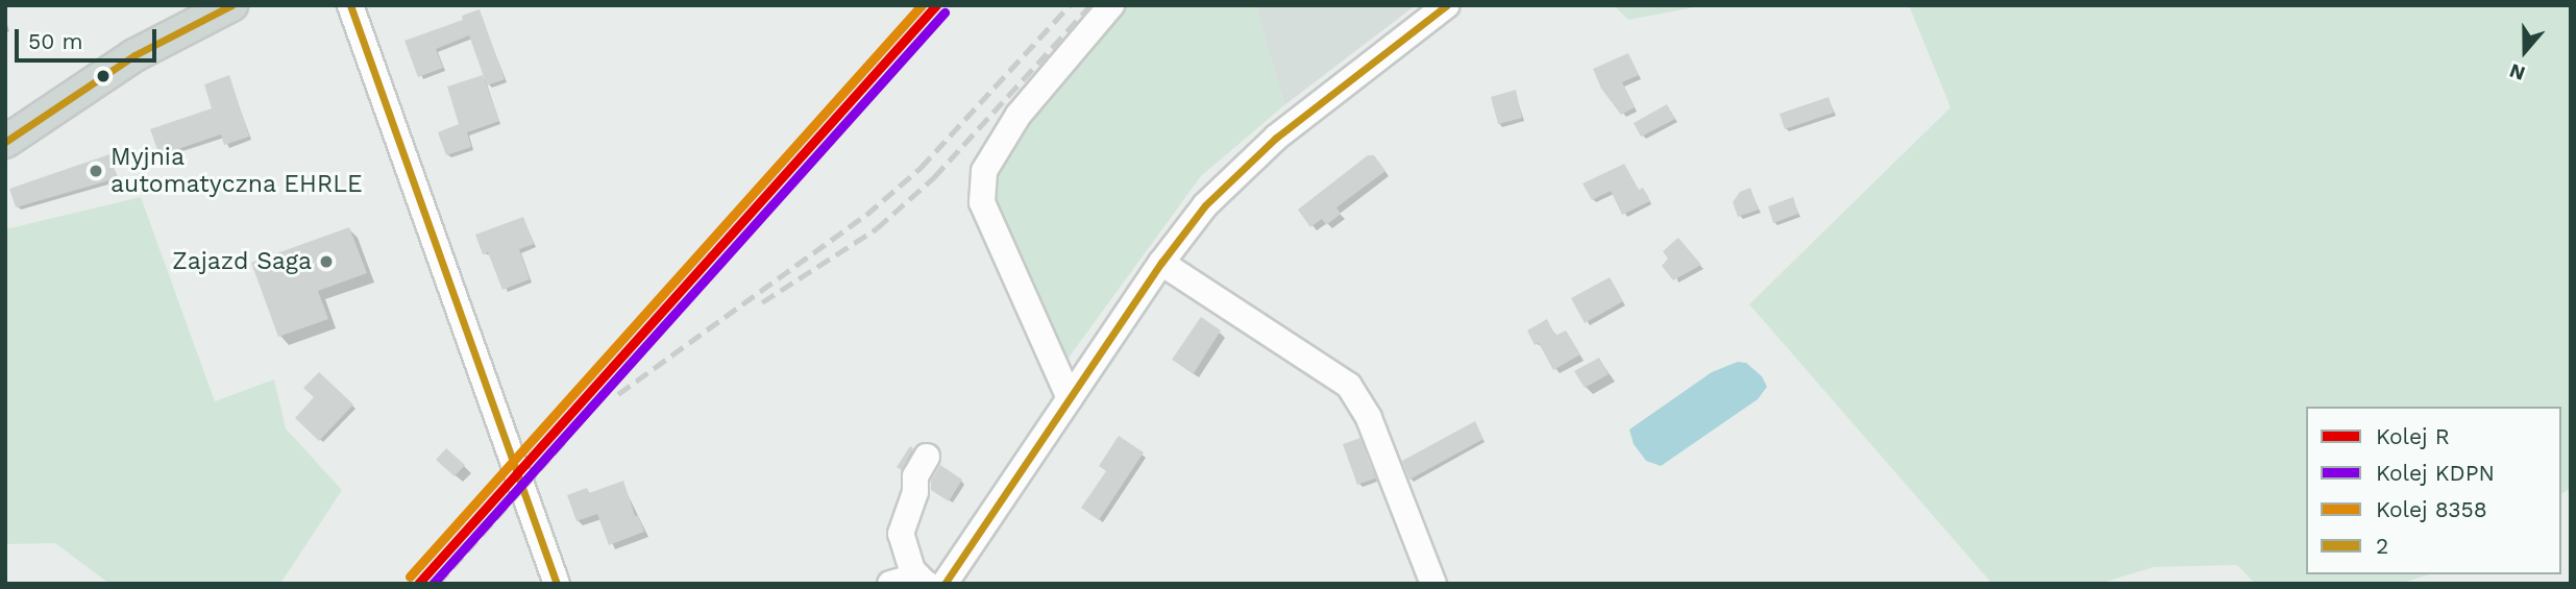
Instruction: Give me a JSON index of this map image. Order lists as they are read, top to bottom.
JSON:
{
  "places": ["Myjnia automatyczna EHRLE", "Zajazd Saga"],
  "lines": [
    "rail line R",
    "rail line 8358",
    "transit line 2",
    "rail line KDPN"
  ],
  "legend": [
    "Kolej R",
    "Kolej KDPN",
    "Kolej 8358",
    "2"
  ],
  "scale_bar": "50 m",
  "north": "bottom"
}
